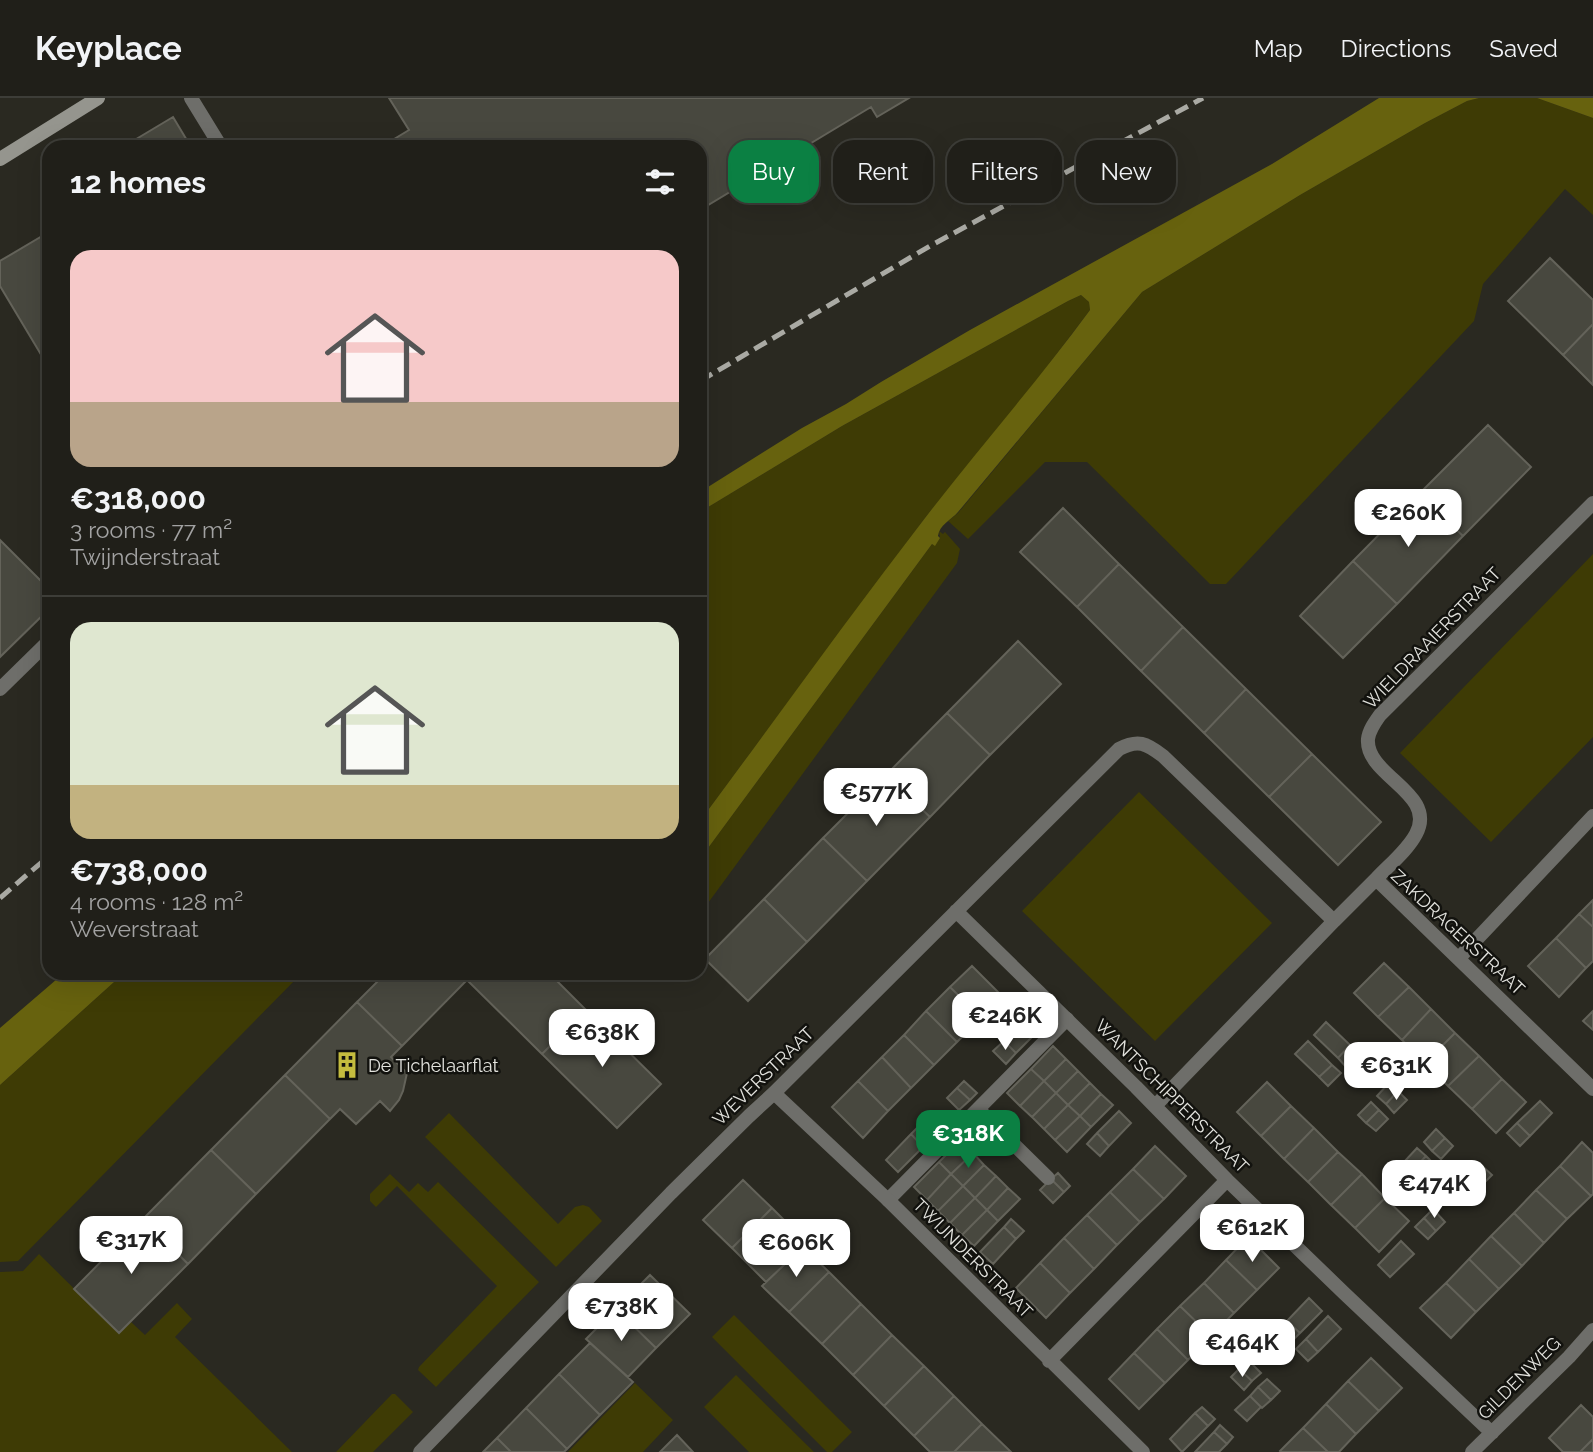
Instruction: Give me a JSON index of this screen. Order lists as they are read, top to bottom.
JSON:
{
  "streets": {
    "street": [
      "WIELDRAAIERSTRAAT",
      "ZAKDRAGERSTRAAT",
      "WEVERSTRAAT",
      "WANTSCHIPPERSTRAAT",
      "TWIJNDERSTRAAT",
      "GILDENWEG"
    ]
  },
  "crossings": [
    ["WIELDRAAIERSTRAAT", "ZAKDRAGERSTRAAT"],
    ["ZAKDRAGERSTRAAT", "WEVERSTRAAT"],
    ["ZAKDRAGERSTRAAT", "WANTSCHIPPERSTRAAT"],
    ["WEVERSTRAAT", "WANTSCHIPPERSTRAAT"],
    ["WEVERSTRAAT", "TWIJNDERSTRAAT"],
    ["WANTSCHIPPERSTRAAT", "TWIJNDERSTRAAT"],
    ["WANTSCHIPPERSTRAAT", "GILDENWEG"]
  ],
  "places": {
    "building": ["De Tichelaarflat"]
  },
  "page": {
    "header": "Keyplace",
    "nav": ["Map", "Directions", "Saved"],
    "chip": [
      "Buy",
      "Rent",
      "Filters",
      "New"
    ],
    "heading": "12 homes",
    "list": [
      {
        "name": "€318,000",
        "note": "3 rooms · 77 m² · Twijnderstraat"
      },
      {
        "name": "€738,000",
        "note": "4 rooms · 128 m² · Weverstraat"
      }
    ],
    "price": [
      "€260K",
      "€577K",
      "€246K",
      "€638K",
      "€631K",
      "€318K",
      "€474K",
      "€612K",
      "€317K",
      "€606K",
      "€738K",
      "€464K"
    ]
  }
}
